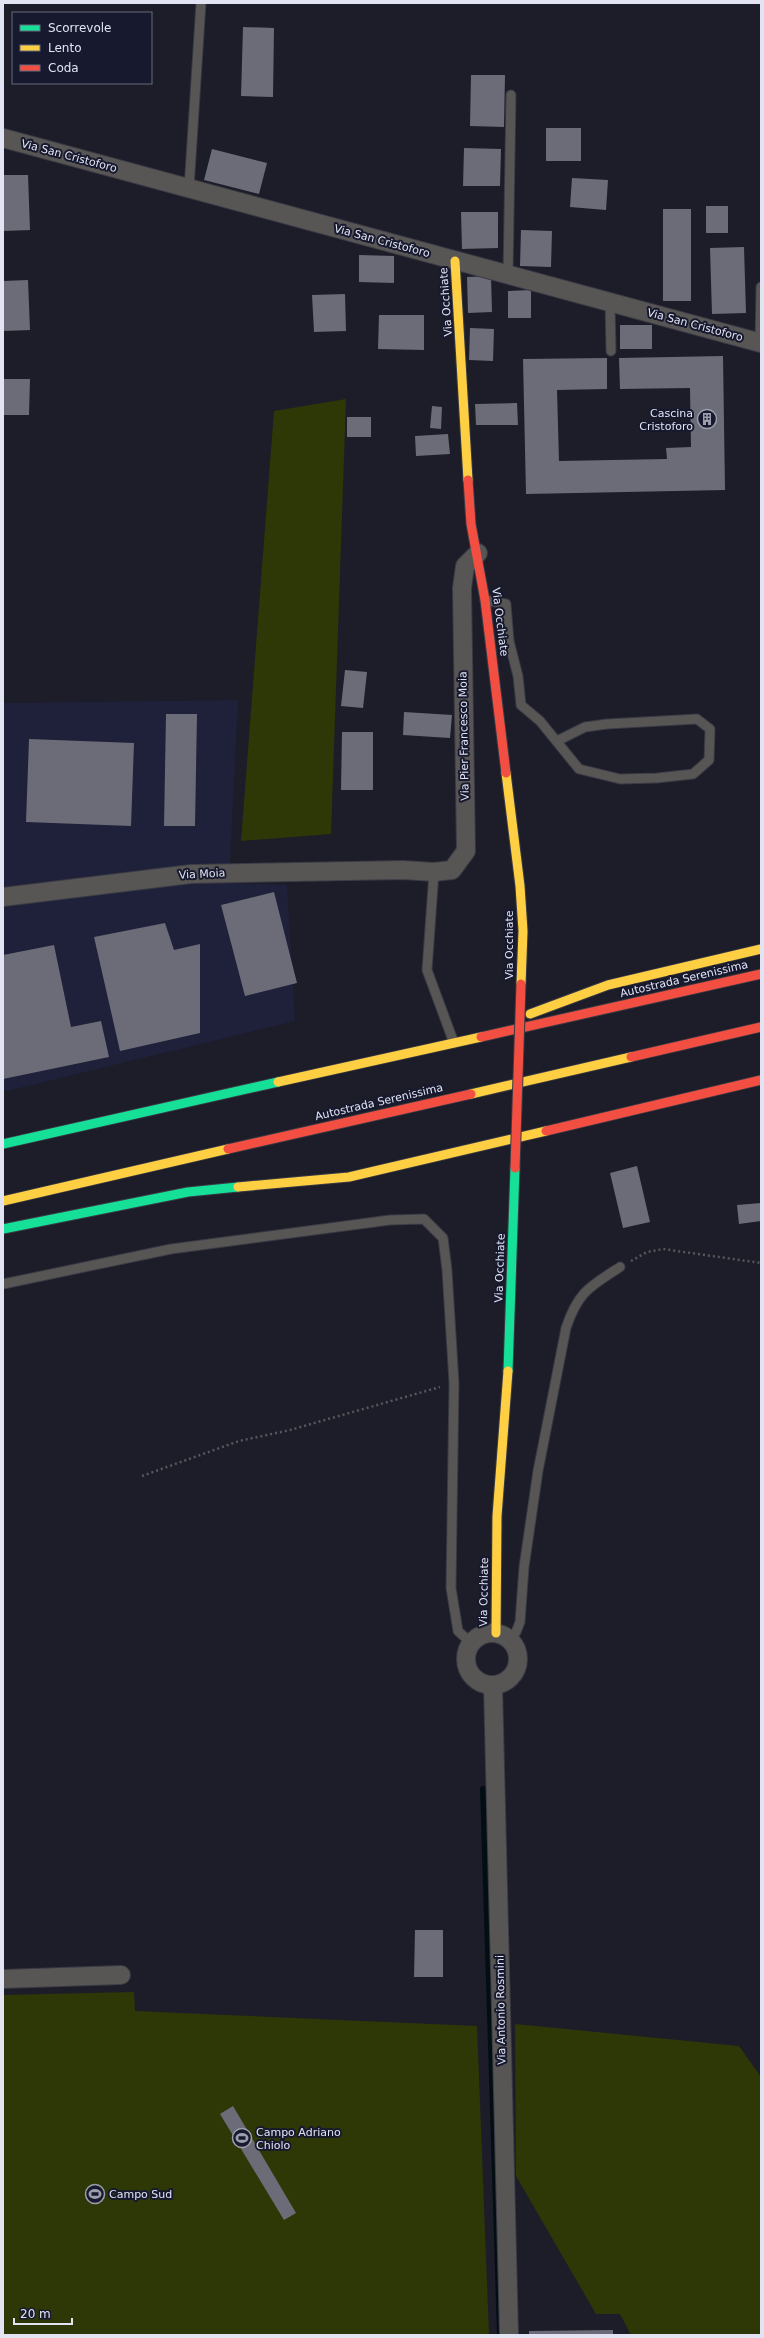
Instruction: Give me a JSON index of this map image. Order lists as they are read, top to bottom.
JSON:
{
  "streets": {
    "main road": ["Via Occhiate", "Autostrada Serenissima"],
    "street": [
      "Via San Cristoforo",
      "Via Pier Francesco Moia",
      "Via Moia",
      "Via Antonio Rosmini"
    ]
  },
  "crossings": [
    ["Via San Cristoforo", "Via Occhiate"],
    ["Via Occhiate", "Via Pier Francesco Moia"],
    ["Via Occhiate", "Via Antonio Rosmini"],
    ["Via Pier Francesco Moia", "Via Moia"]
  ],
  "places": {
    "building": ["Cascina Cristoforo"],
    "sports": ["Campo Adriano Chiolo", "Campo Sud"]
  },
  "legend": ["Scorrevole", "Lento", "Coda"],
  "scale_bar": "20 m"
}
